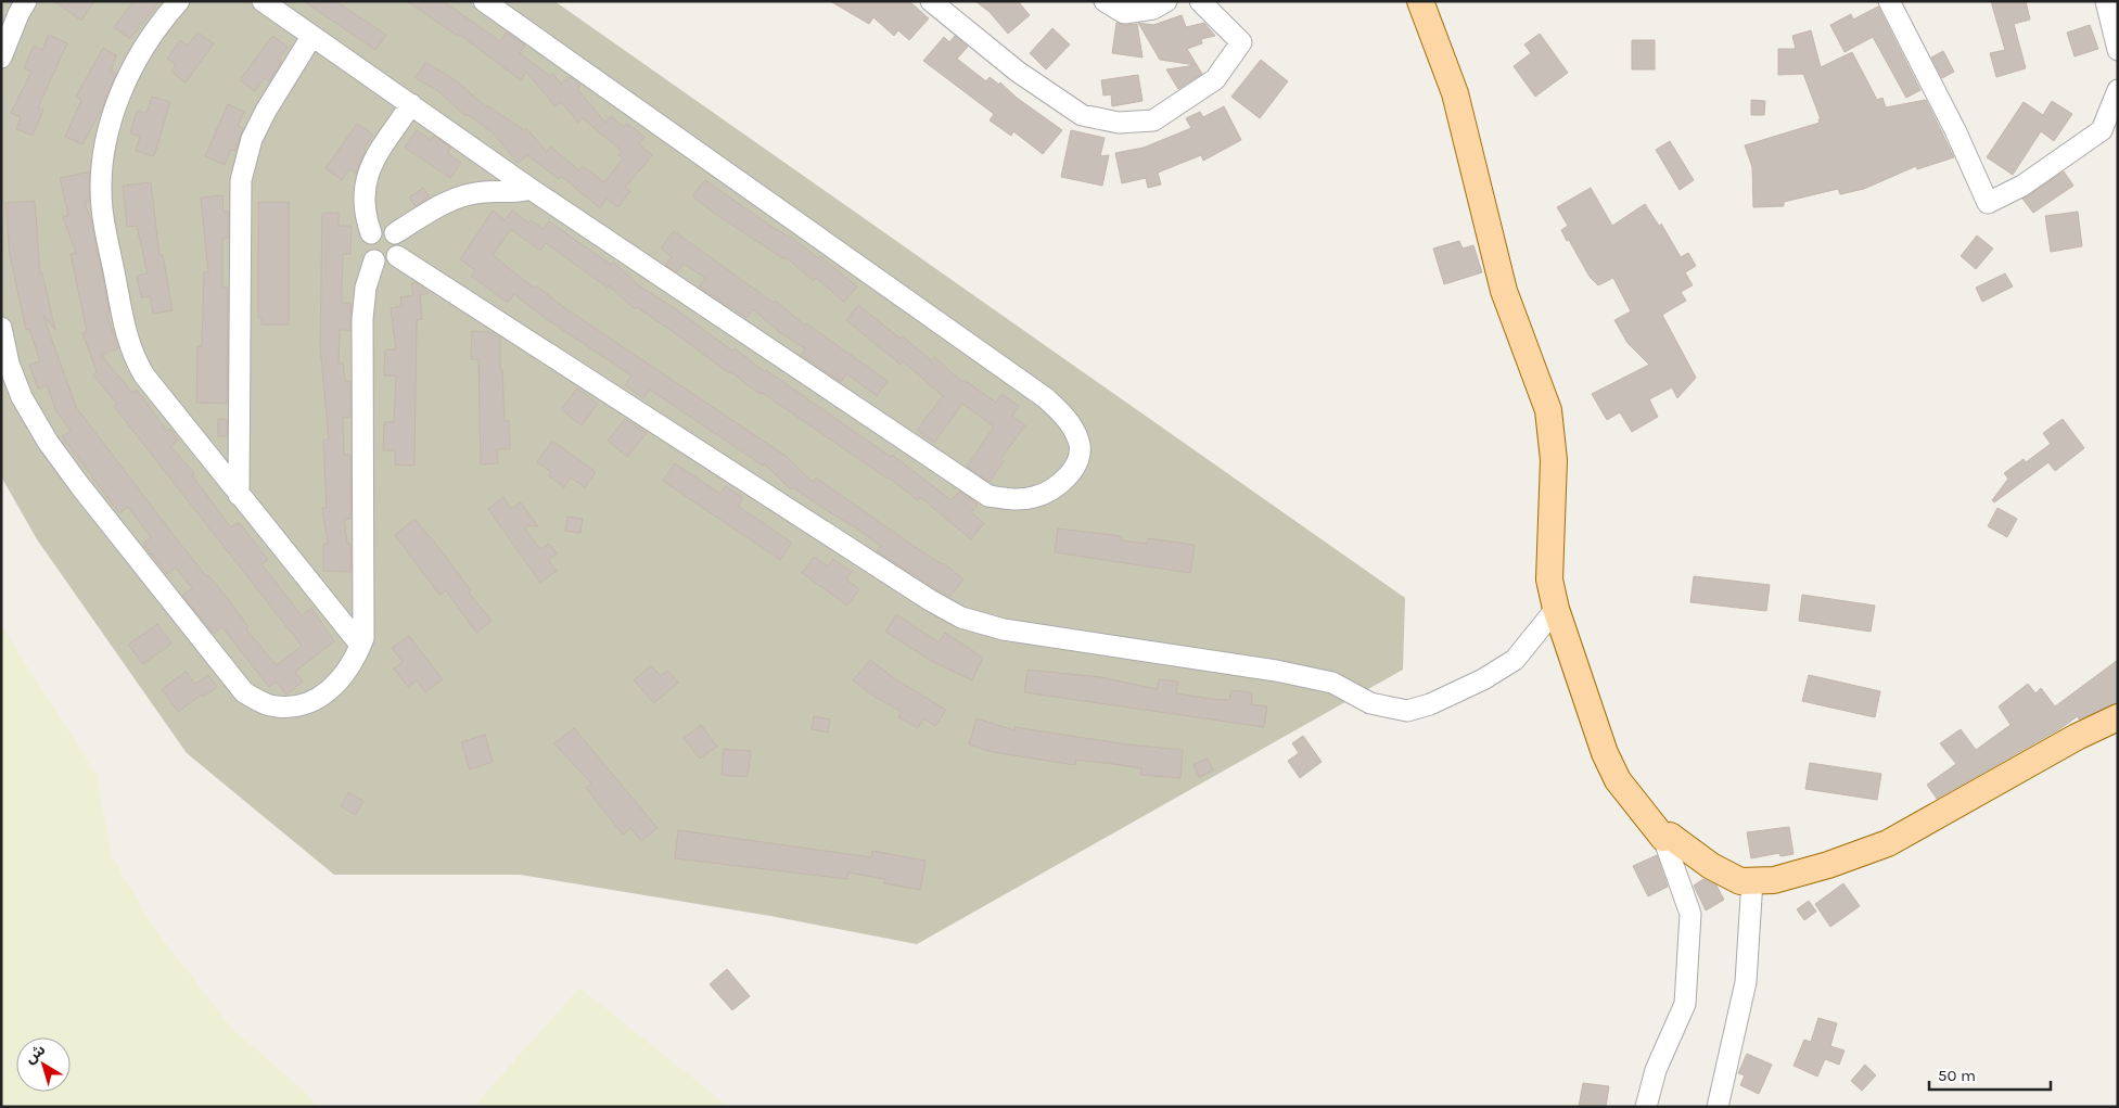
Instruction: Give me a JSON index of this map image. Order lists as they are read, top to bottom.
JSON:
{
  "scale_bar": "50 m",
  "north": "top left"
}
